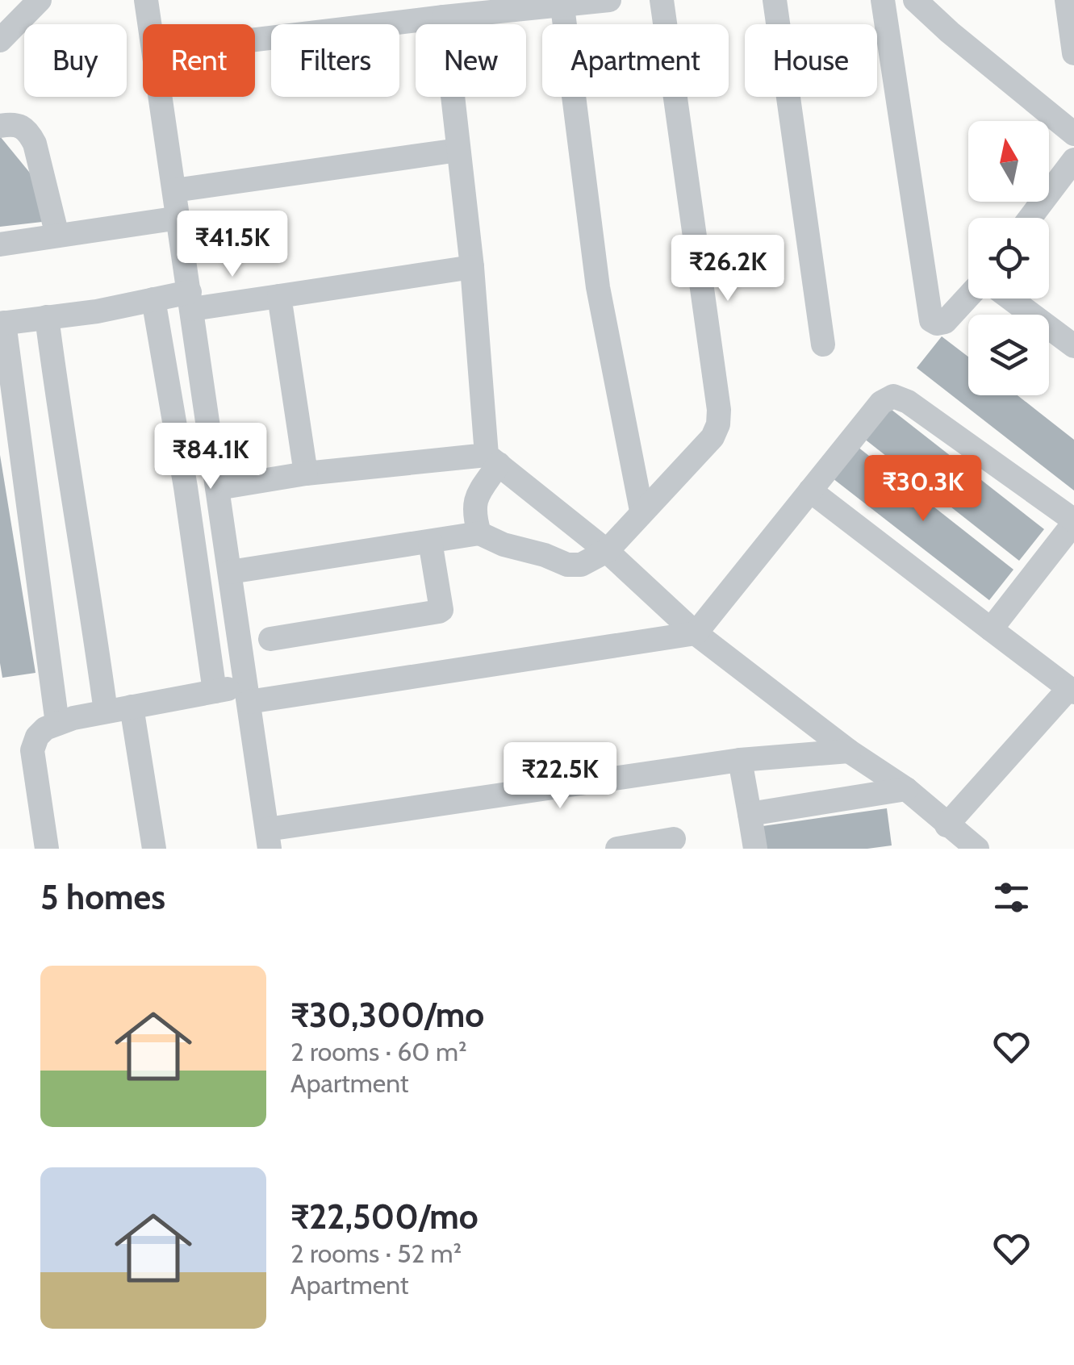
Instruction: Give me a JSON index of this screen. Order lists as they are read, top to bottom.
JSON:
{
  "north": "top",
  "page": {
    "chip": [
      "Buy",
      "Rent",
      "Filters",
      "New",
      "Apartment",
      "House"
    ],
    "price": [
      "₹41.5K",
      "₹26.2K",
      "₹84.1K",
      "₹30.3K",
      "₹22.5K"
    ],
    "heading": "5 homes",
    "list": [
      {
        "name": "₹30,300/mo",
        "note": "2 rooms · 60 m² · Apartment"
      },
      {
        "name": "₹22,500/mo",
        "note": "2 rooms · 52 m² · Apartment"
      }
    ]
  }
}
